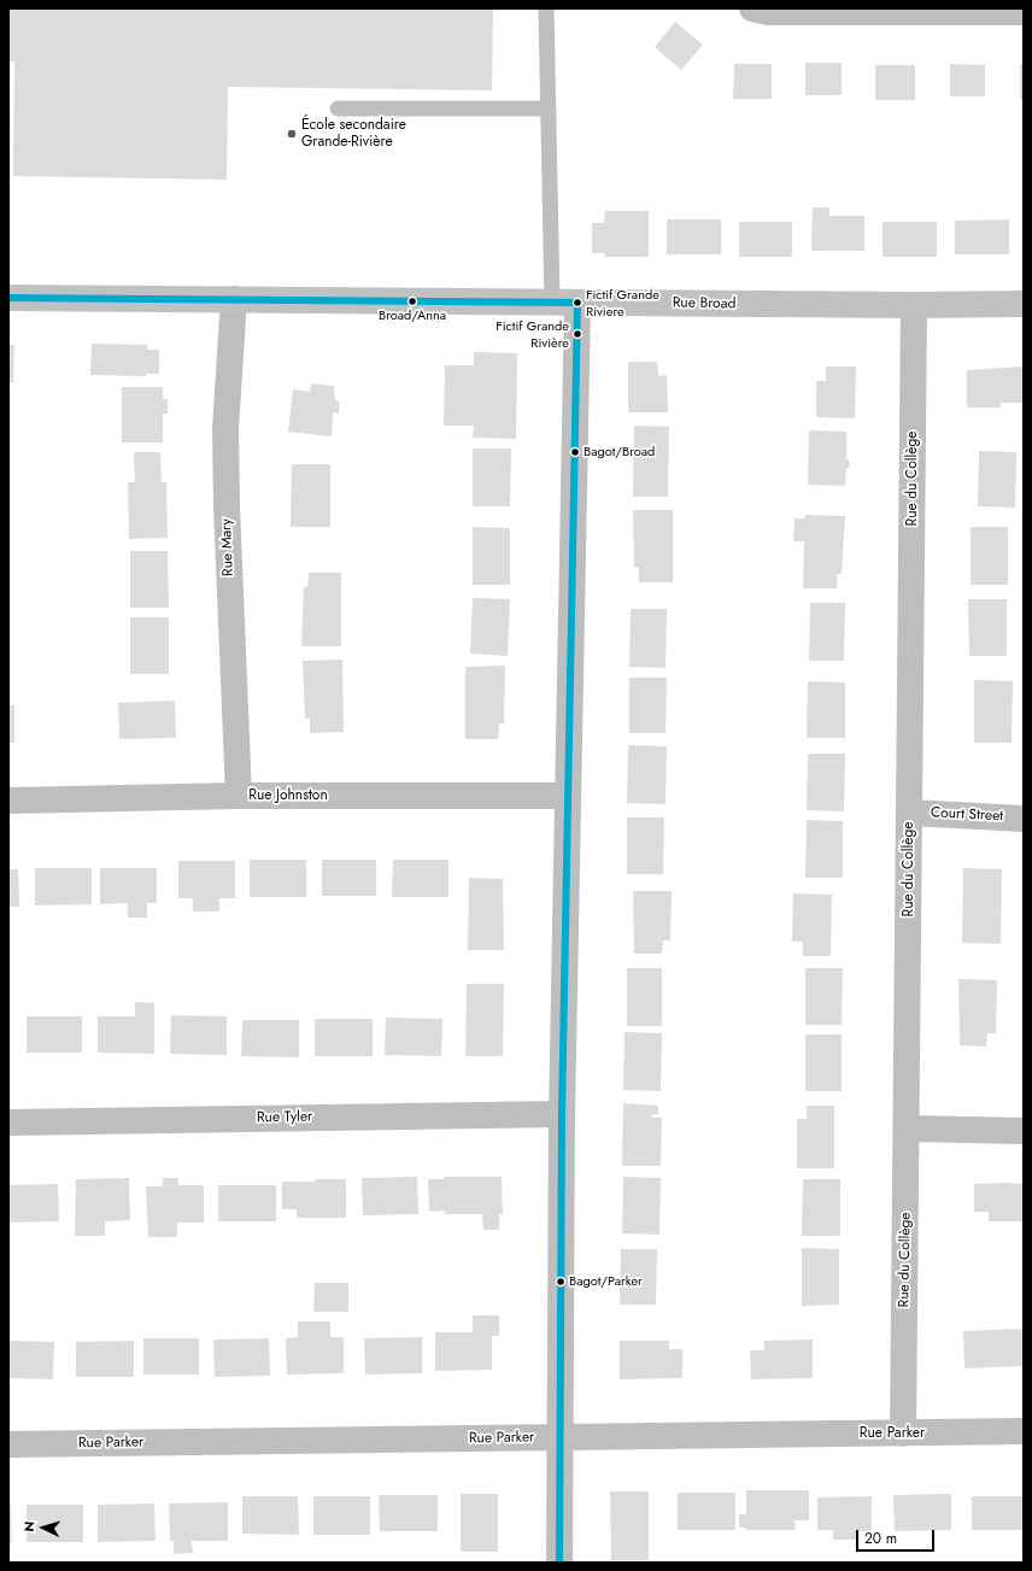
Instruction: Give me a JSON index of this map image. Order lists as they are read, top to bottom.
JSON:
{
  "streets": {
    "street": [
      "Rue Broad",
      "Rue du Collège",
      "Rue Mary",
      "Rue Johnston",
      "Court Street",
      "Rue Tyler",
      "Rue Parker"
    ]
  },
  "crossings": [
    ["Rue Broad", "Rue du Collège"],
    ["Rue Broad", "Rue Mary"],
    ["Rue du Collège", "Court Street"],
    ["Rue du Collège", "Rue Parker"],
    ["Rue Mary", "Rue Johnston"]
  ],
  "places": [
    "École secondaire Grande-Rivière",
    "Broad/Anna",
    "Fictif Grande Riviere",
    "Fictif Grande Rivière",
    "Bagot/Broad",
    "Bagot/Parker"
  ],
  "scale_bar": "20 m",
  "north": "left"
}
